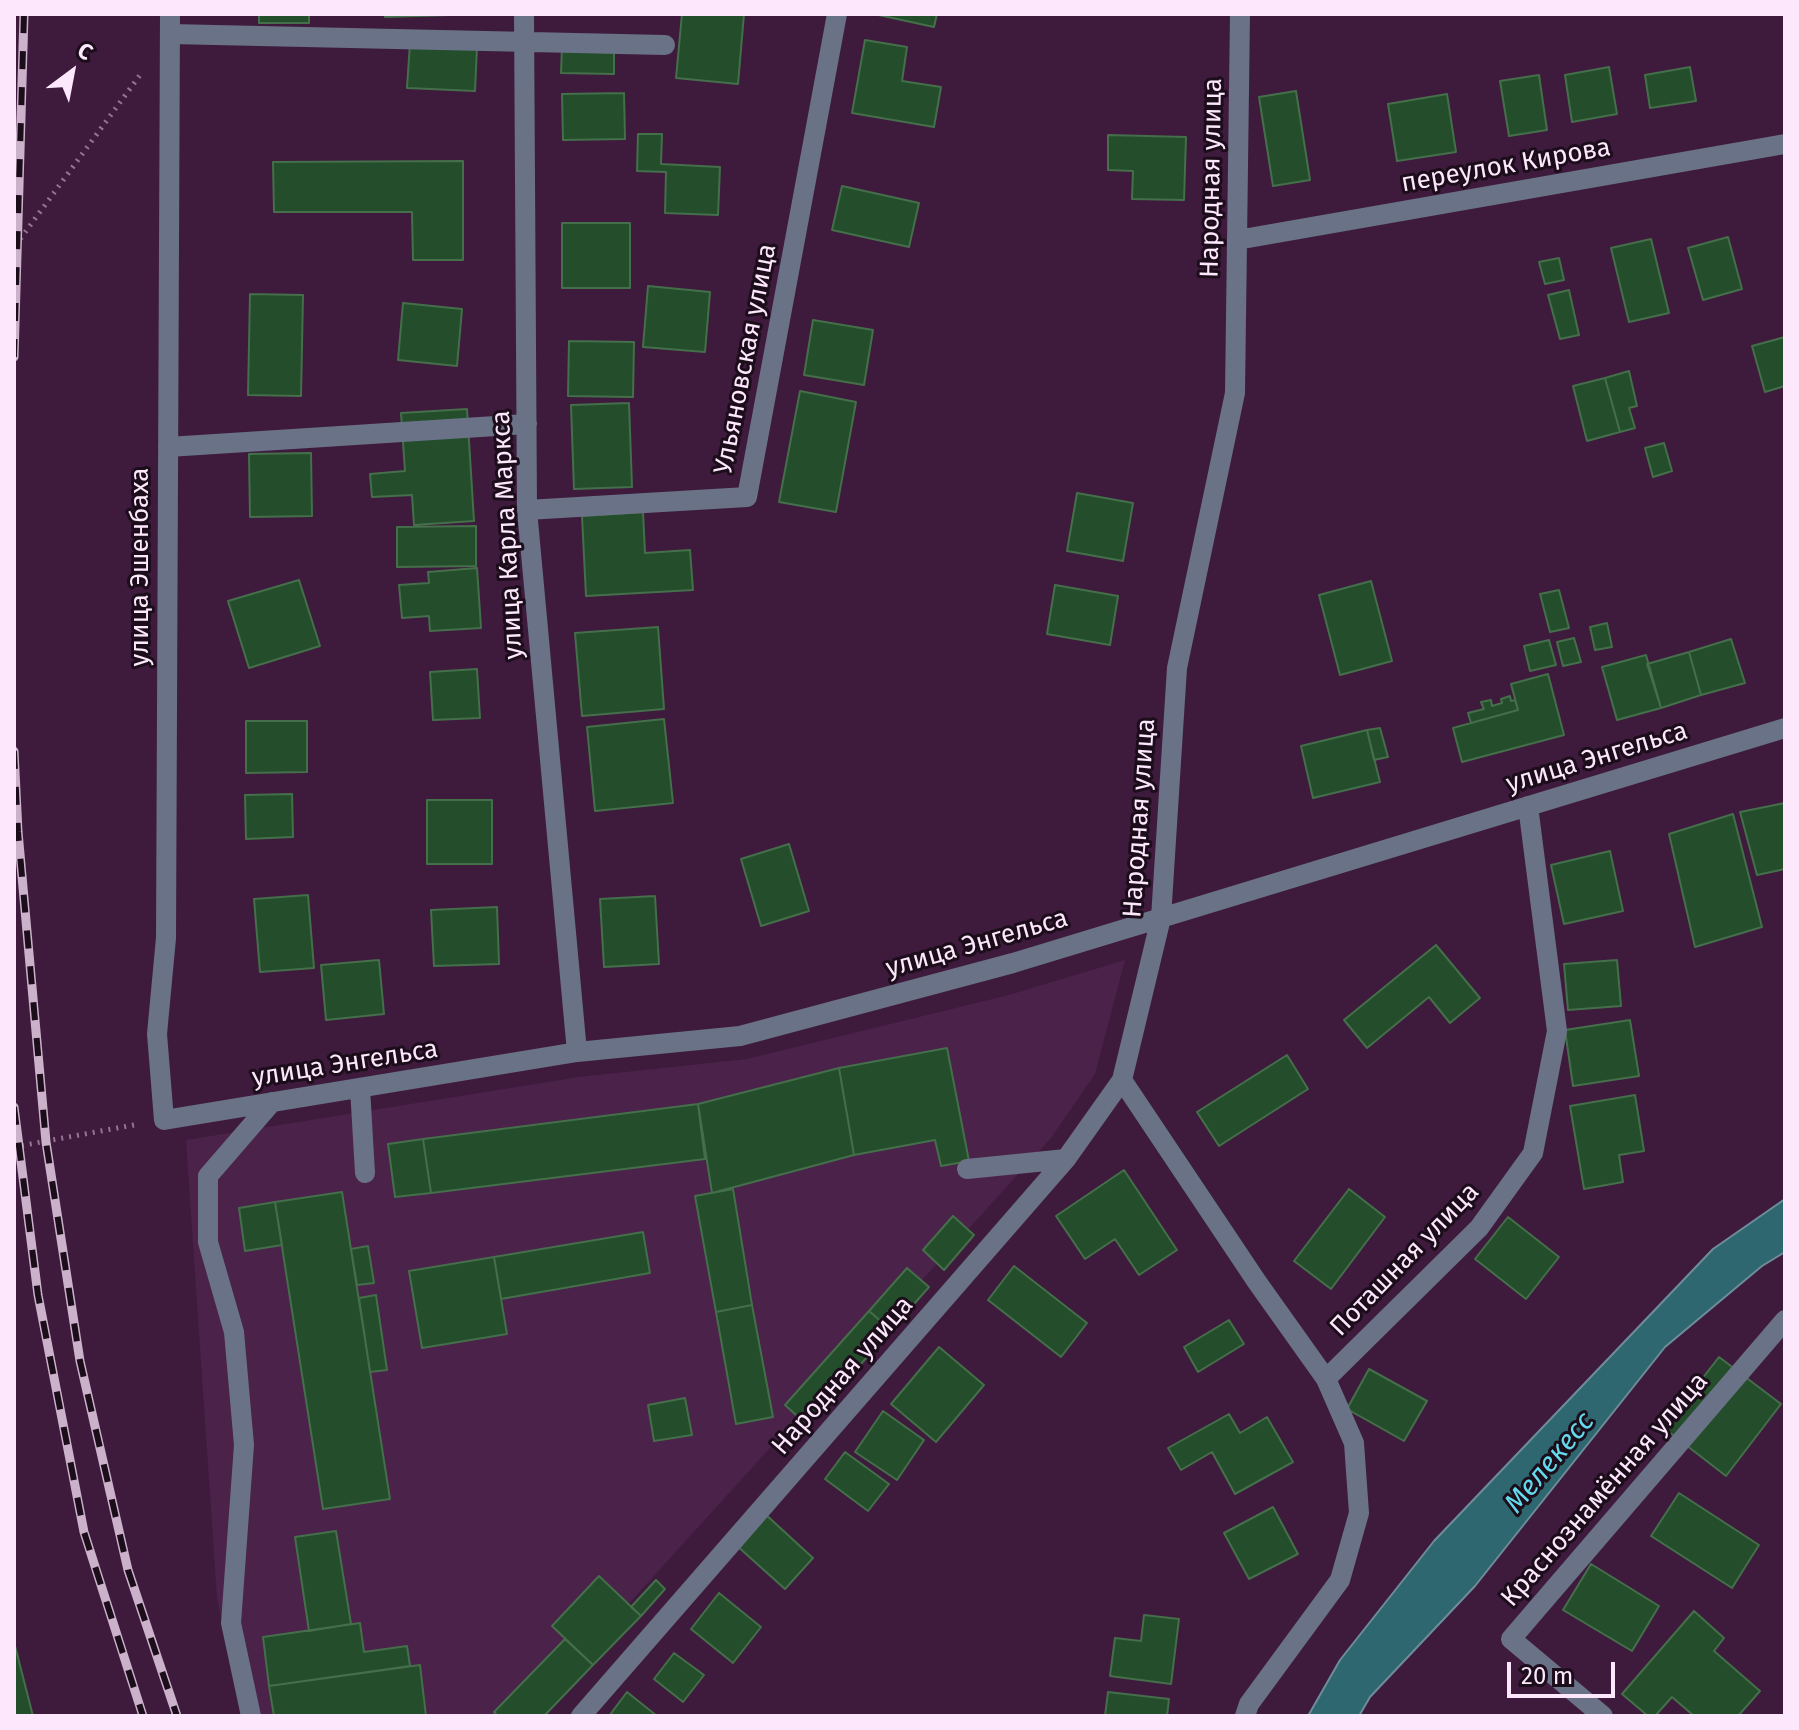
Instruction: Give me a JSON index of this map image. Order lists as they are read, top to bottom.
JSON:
{
  "streets": {
    "street": [
      "переулок Кирова",
      "Народная улица",
      "Ульяновская улица",
      "улица Карла Маркса",
      "улица Эшенбаха",
      "улица Энгельса",
      "Поташная улица",
      "Краснознамённая улица"
    ]
  },
  "crossings": [
    ["переулок Кирова", "Народная улица"],
    ["Народная улица", "улица Энгельса"],
    ["Ульяновская улица", "улица Карла Маркса"],
    ["улица Карла Маркса", "улица Энгельса"],
    ["улица Эшенбаха", "улица Энгельса"],
    ["улица Энгельса", "Поташная улица"]
  ],
  "water": ["Мелекесс"],
  "scale_bar": "20 m",
  "north": "top right"
}
